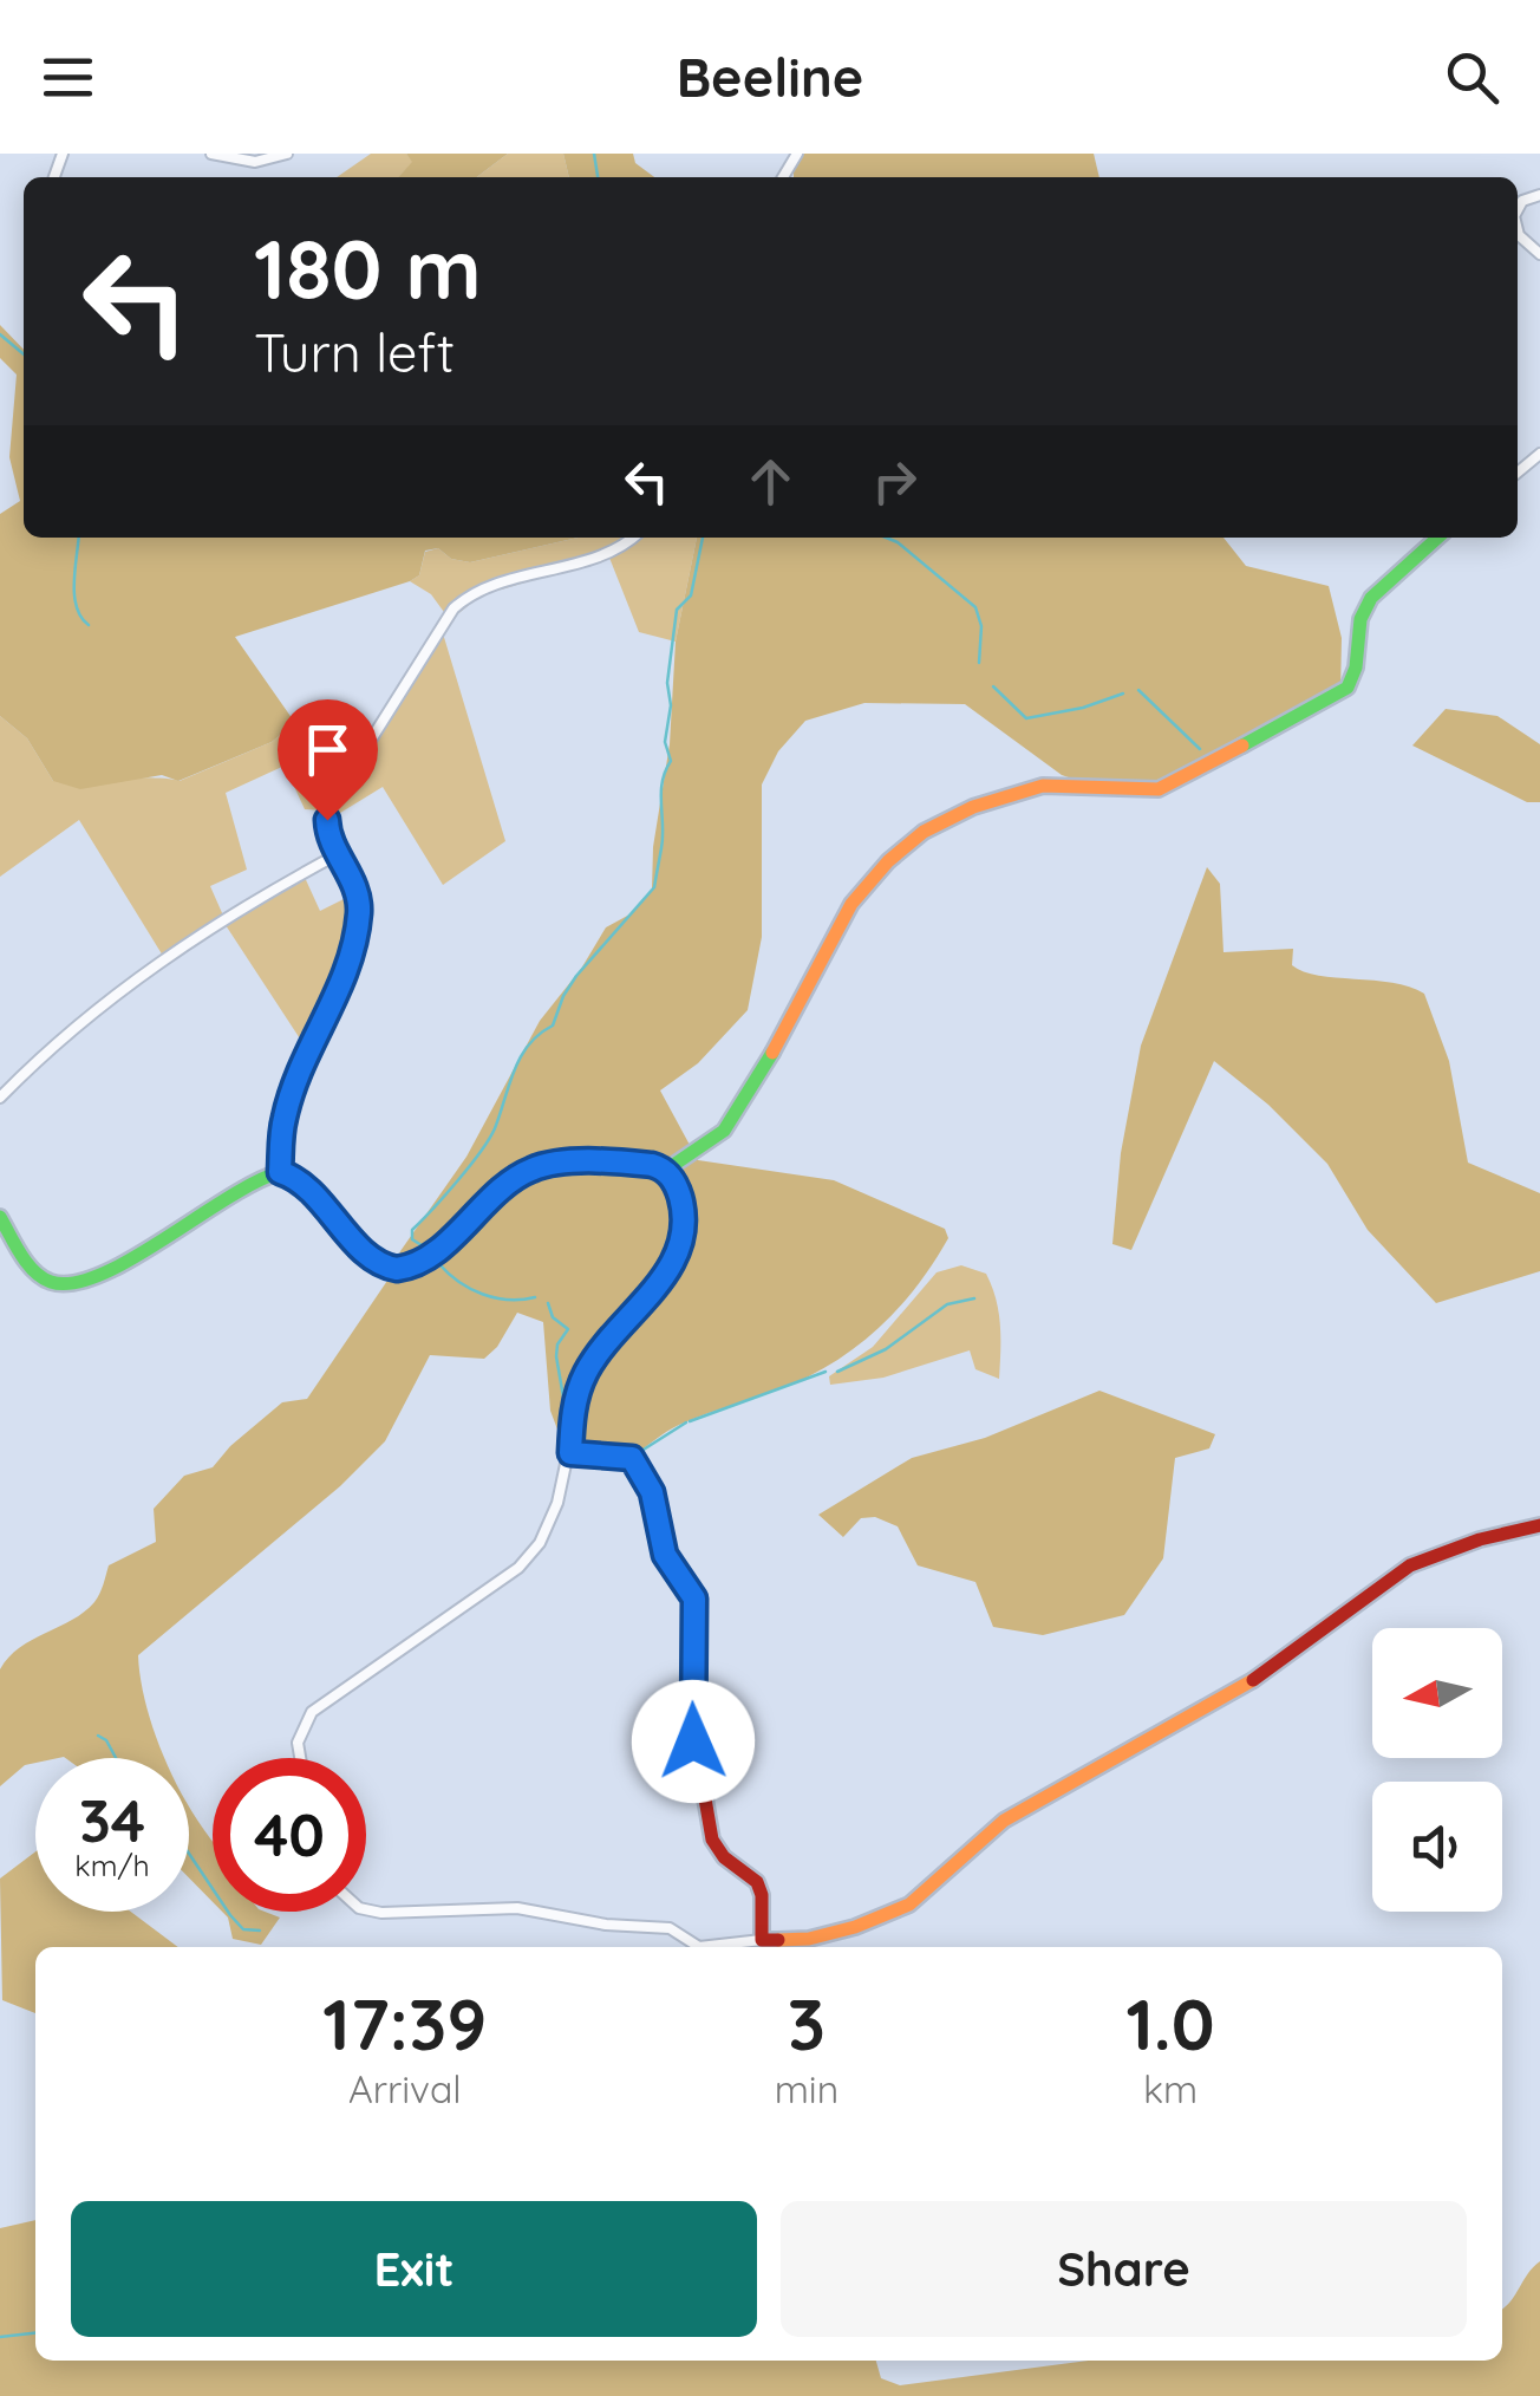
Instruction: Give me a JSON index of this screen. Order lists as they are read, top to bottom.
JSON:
{
  "north": "left",
  "page": {
    "header": "Beeline",
    "turn": ["180 m", "Turn left"],
    "speed": "34 km/h",
    "limit": "40",
    "eta": [
      "17:39",
      "Arrival",
      "3",
      "min",
      "1.0",
      "km"
    ],
    "buttons": ["Exit", "Share"]
  }
}
